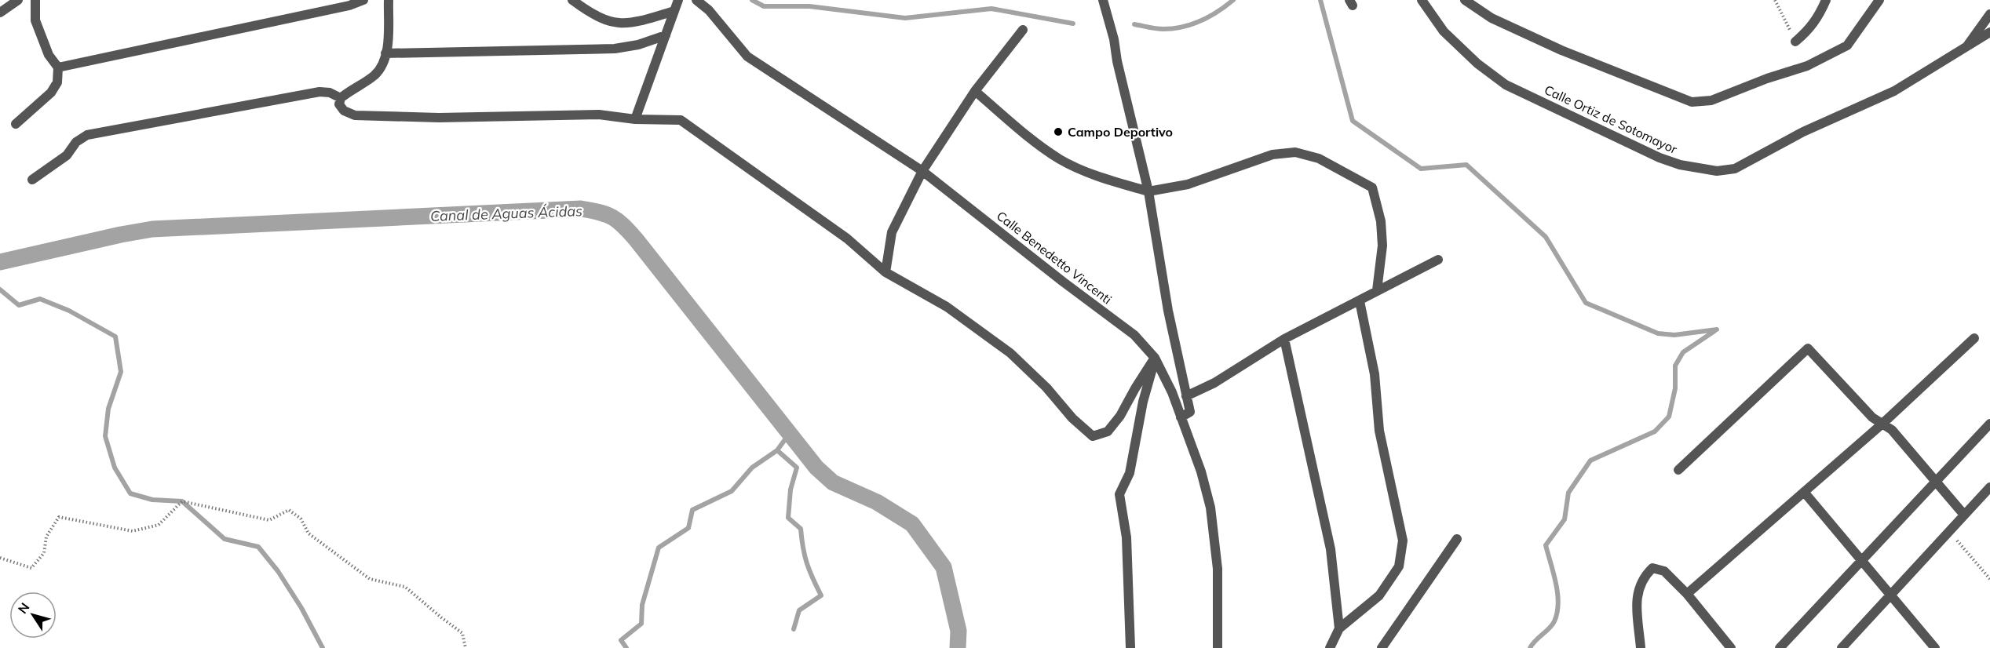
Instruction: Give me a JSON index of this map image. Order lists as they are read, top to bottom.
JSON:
{
  "streets": {
    "street": ["Calle Ortiz de Sotomayor", "Calle Benedetto Vincenti"]
  },
  "water": ["Canal de Aguas Ácidas"],
  "places": ["Campo Deportivo"],
  "north": "top left"
}
